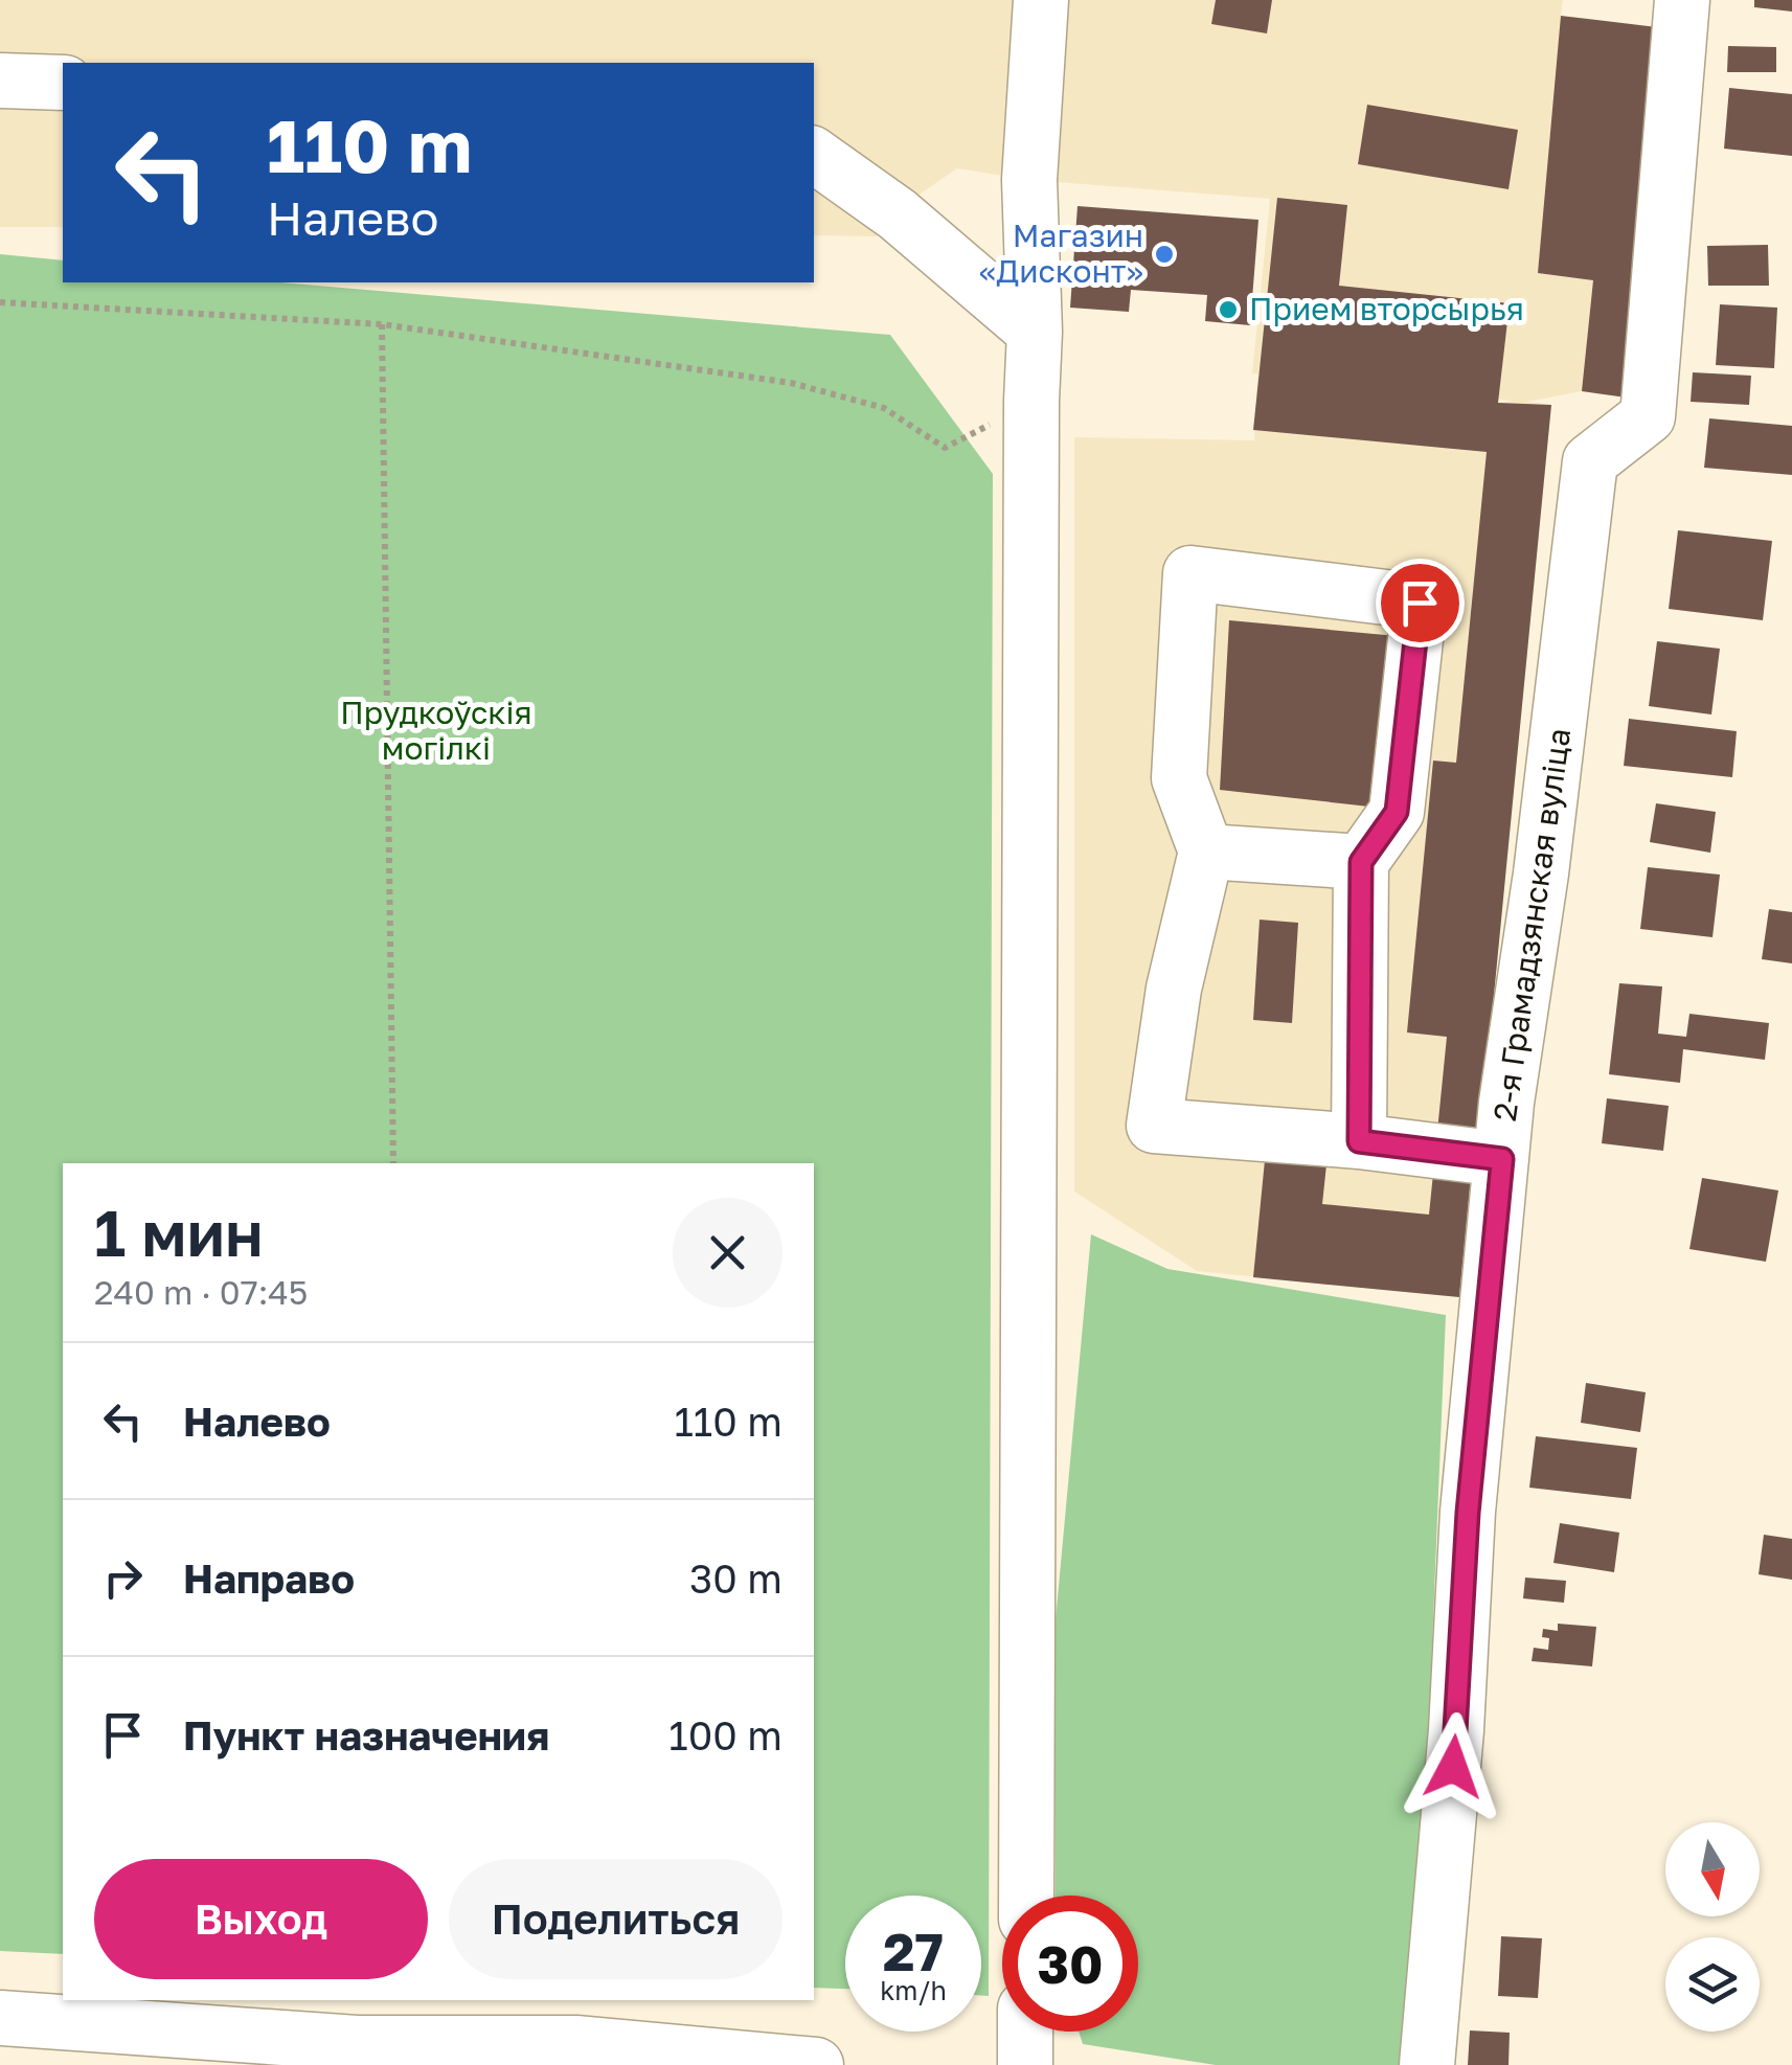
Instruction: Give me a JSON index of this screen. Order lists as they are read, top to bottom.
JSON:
{
  "streets": {
    "street": ["2-я Грамадзянская вуліца"]
  },
  "parks": ["Прудкоўскія могілкі"],
  "places": ["Магазин «Дисконт»", "Прием вторсырья"],
  "north": "bottom",
  "page": {
    "turn": ["110 m", "Налево"],
    "heading": ["1 мин", "240 m · 07:45"],
    "list": [
      {
        "name": "Налево",
        "value": "110 m"
      },
      {
        "name": "Направо",
        "value": "30 m"
      },
      {
        "name": "Пункт назначения",
        "value": "100 m"
      }
    ],
    "buttons": ["Выход", "Поделиться"],
    "speed": "27 km/h",
    "limit": "30"
  }
}
